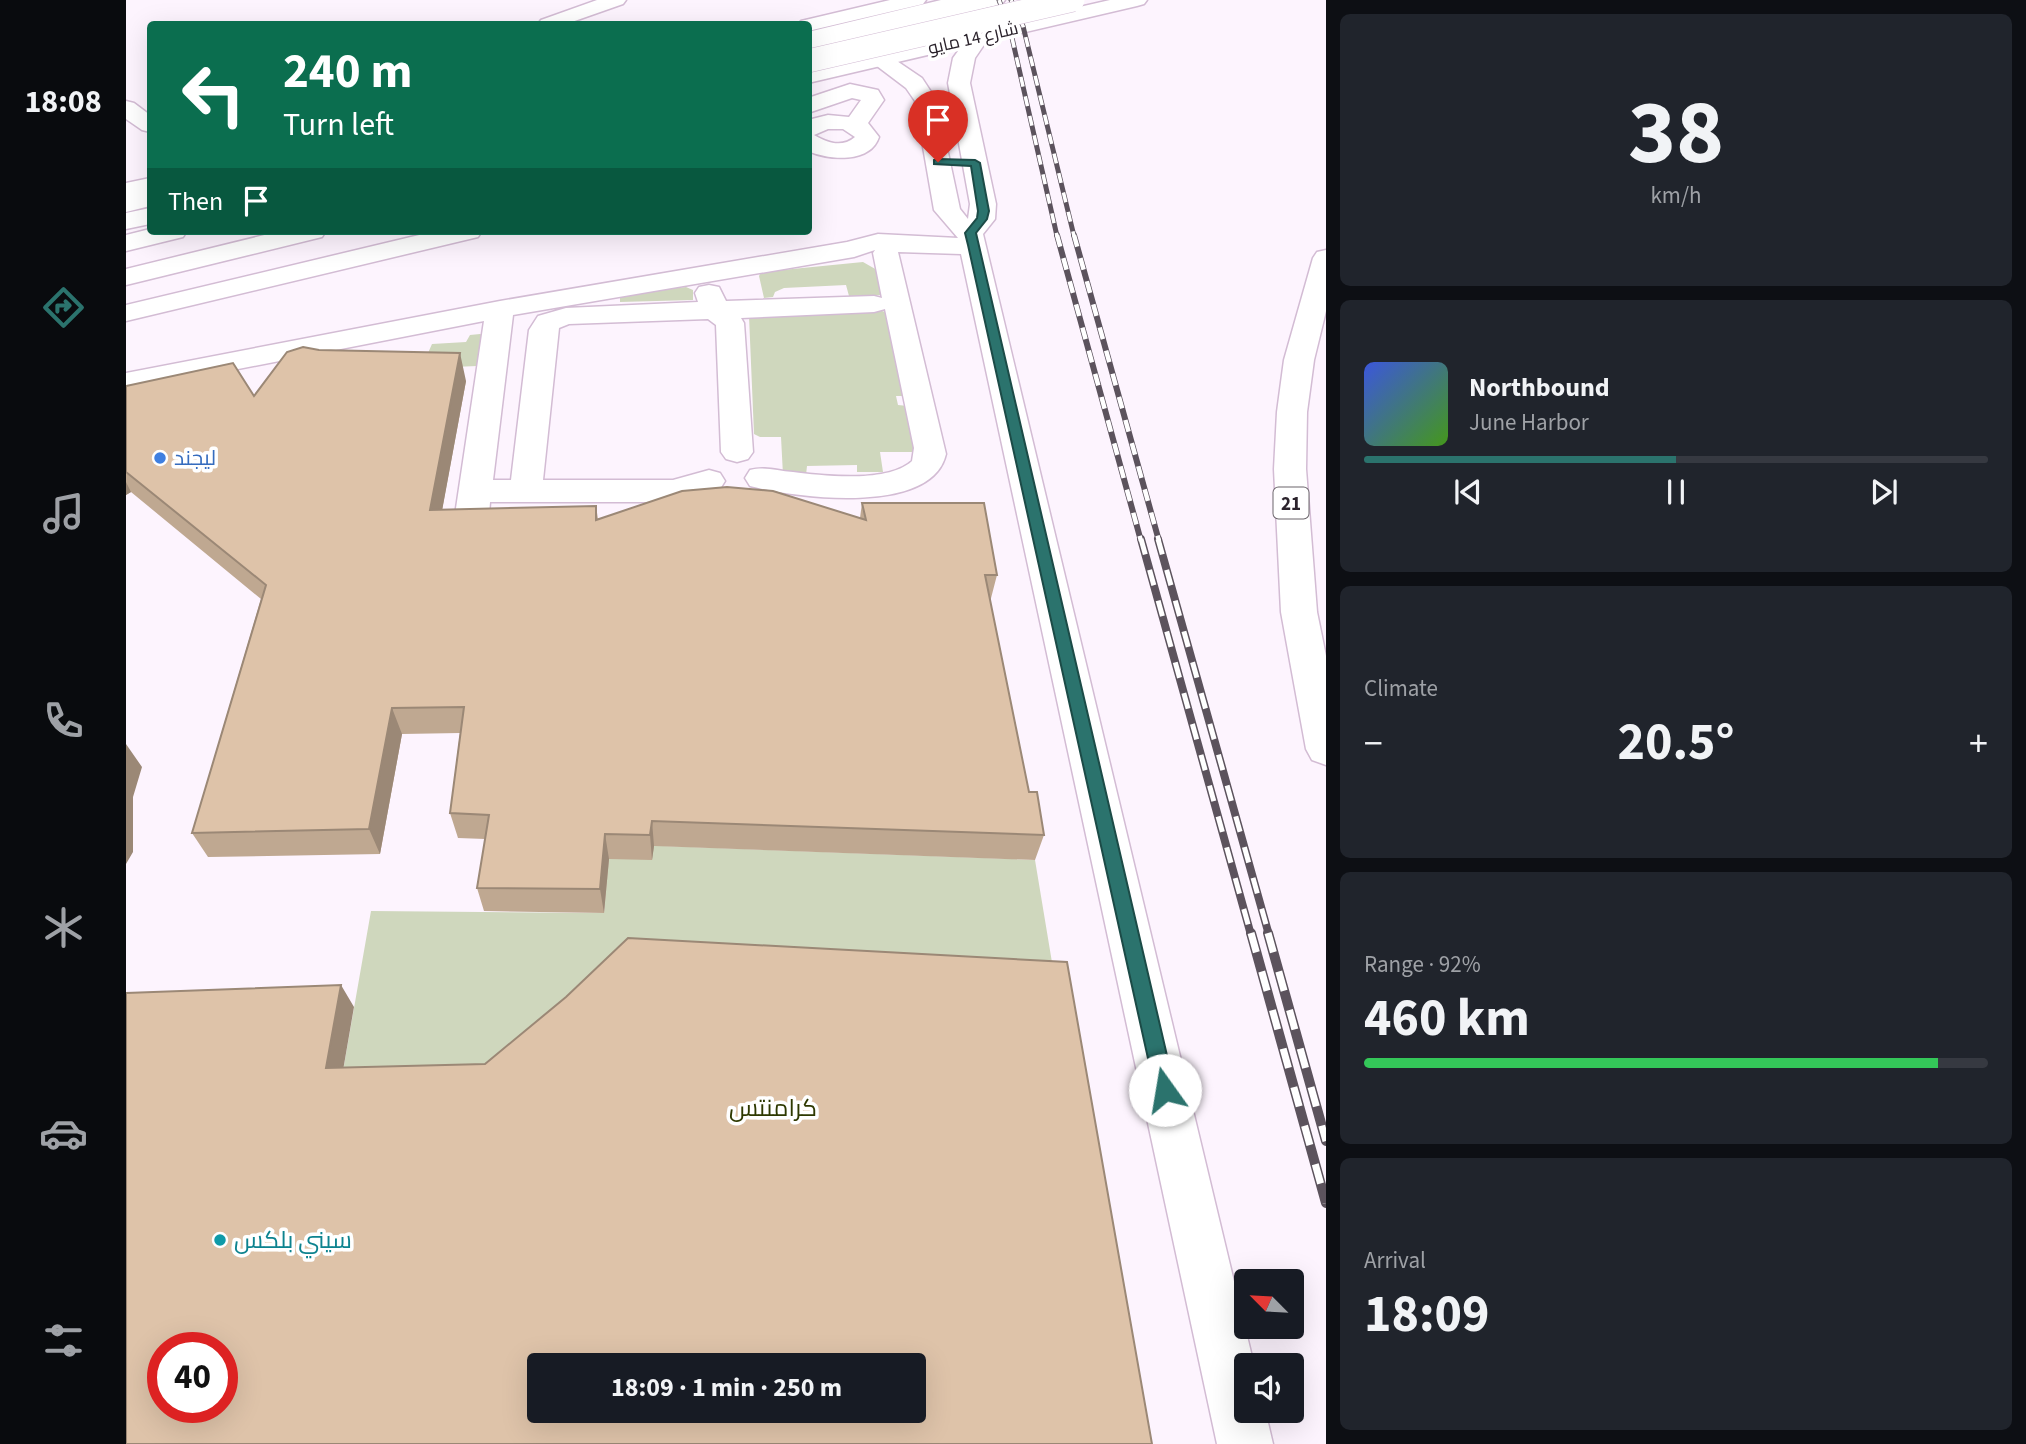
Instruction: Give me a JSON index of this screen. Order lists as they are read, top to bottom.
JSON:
{
  "streets": {
    "main road": ["شارع 14 مايو", "21"]
  },
  "parks": ["كرامنتس"],
  "places": ["ليجند", "سيني بلكس"],
  "north": "top left",
  "page": {
    "tabs": "18:08",
    "tile": [
      ["38", "km/h"],
      "Climate",
      ["Range · 92%", "460 km"],
      ["Arrival", "18:09"]
    ],
    "turn": ["240 m", "Turn left"],
    "then": "Then",
    "song": ["Northbound", "June Harbor"],
    "heat": ["−", "20.5°", "+"],
    "limit": "40",
    "trip": "18:09 · 1 min · 250 m"
  }
}
